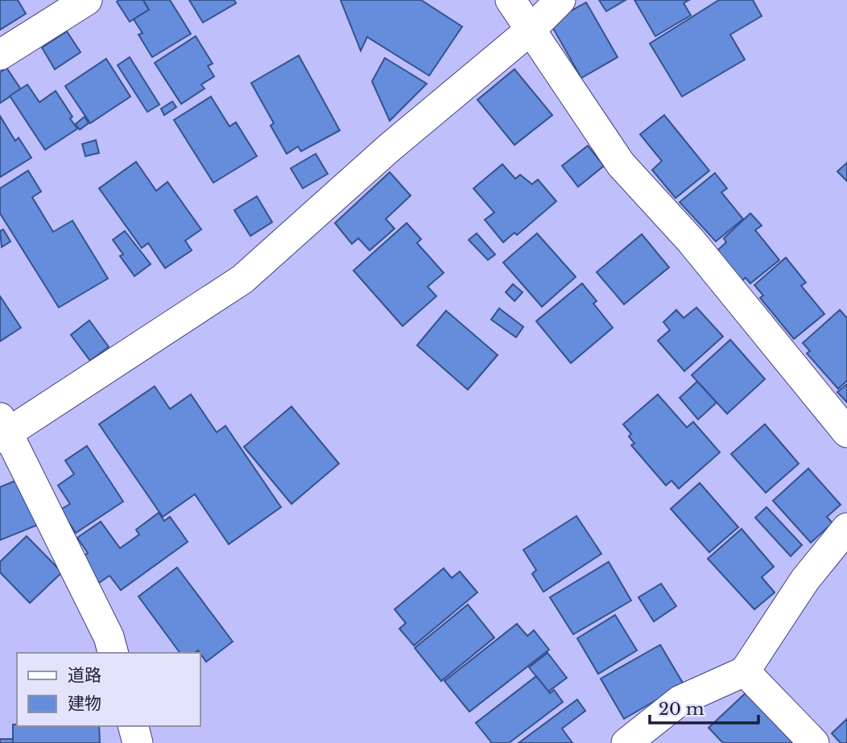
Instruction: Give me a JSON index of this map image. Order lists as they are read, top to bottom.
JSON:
{
  "legend": ["道路", "建物"],
  "scale_bar": "20 m"
}
